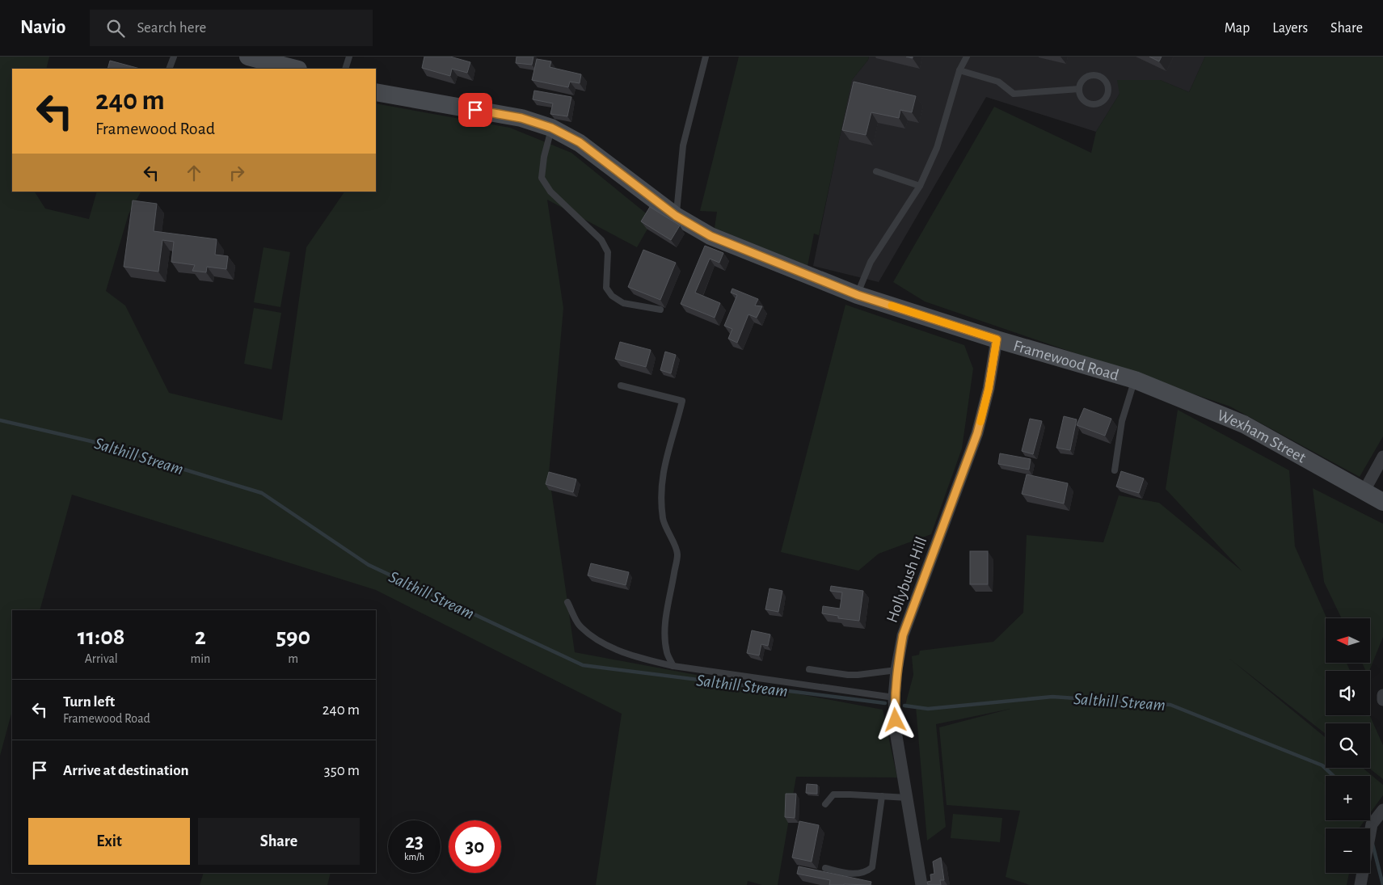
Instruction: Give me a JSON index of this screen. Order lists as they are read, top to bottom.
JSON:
{
  "streets": {
    "street": ["Framewood Road", "Wexham Street", "Hollybush Hill"]
  },
  "crossings": [
    ["Framewood Road", "Wexham Street"],
    ["Framewood Road", "Hollybush Hill"]
  ],
  "water": ["Salthill Stream"],
  "north": "left",
  "page": {
    "header": "Navio",
    "search": "Search here",
    "nav": ["Map", "Layers", "Share"],
    "turn": ["240 m", "Framewood Road"],
    "eta": [
      "11:08",
      "Arrival",
      "2",
      "min",
      "590",
      "m"
    ],
    "map_buttons": ["+", "−"],
    "list": [
      {
        "name": "Turn left",
        "note": "Framewood Road",
        "value": "240 m"
      },
      {
        "name": "Arrive at destination",
        "value": "350 m"
      }
    ],
    "buttons": ["Exit", "Share"],
    "speed": "23 km/h",
    "limit": "30"
  }
}
